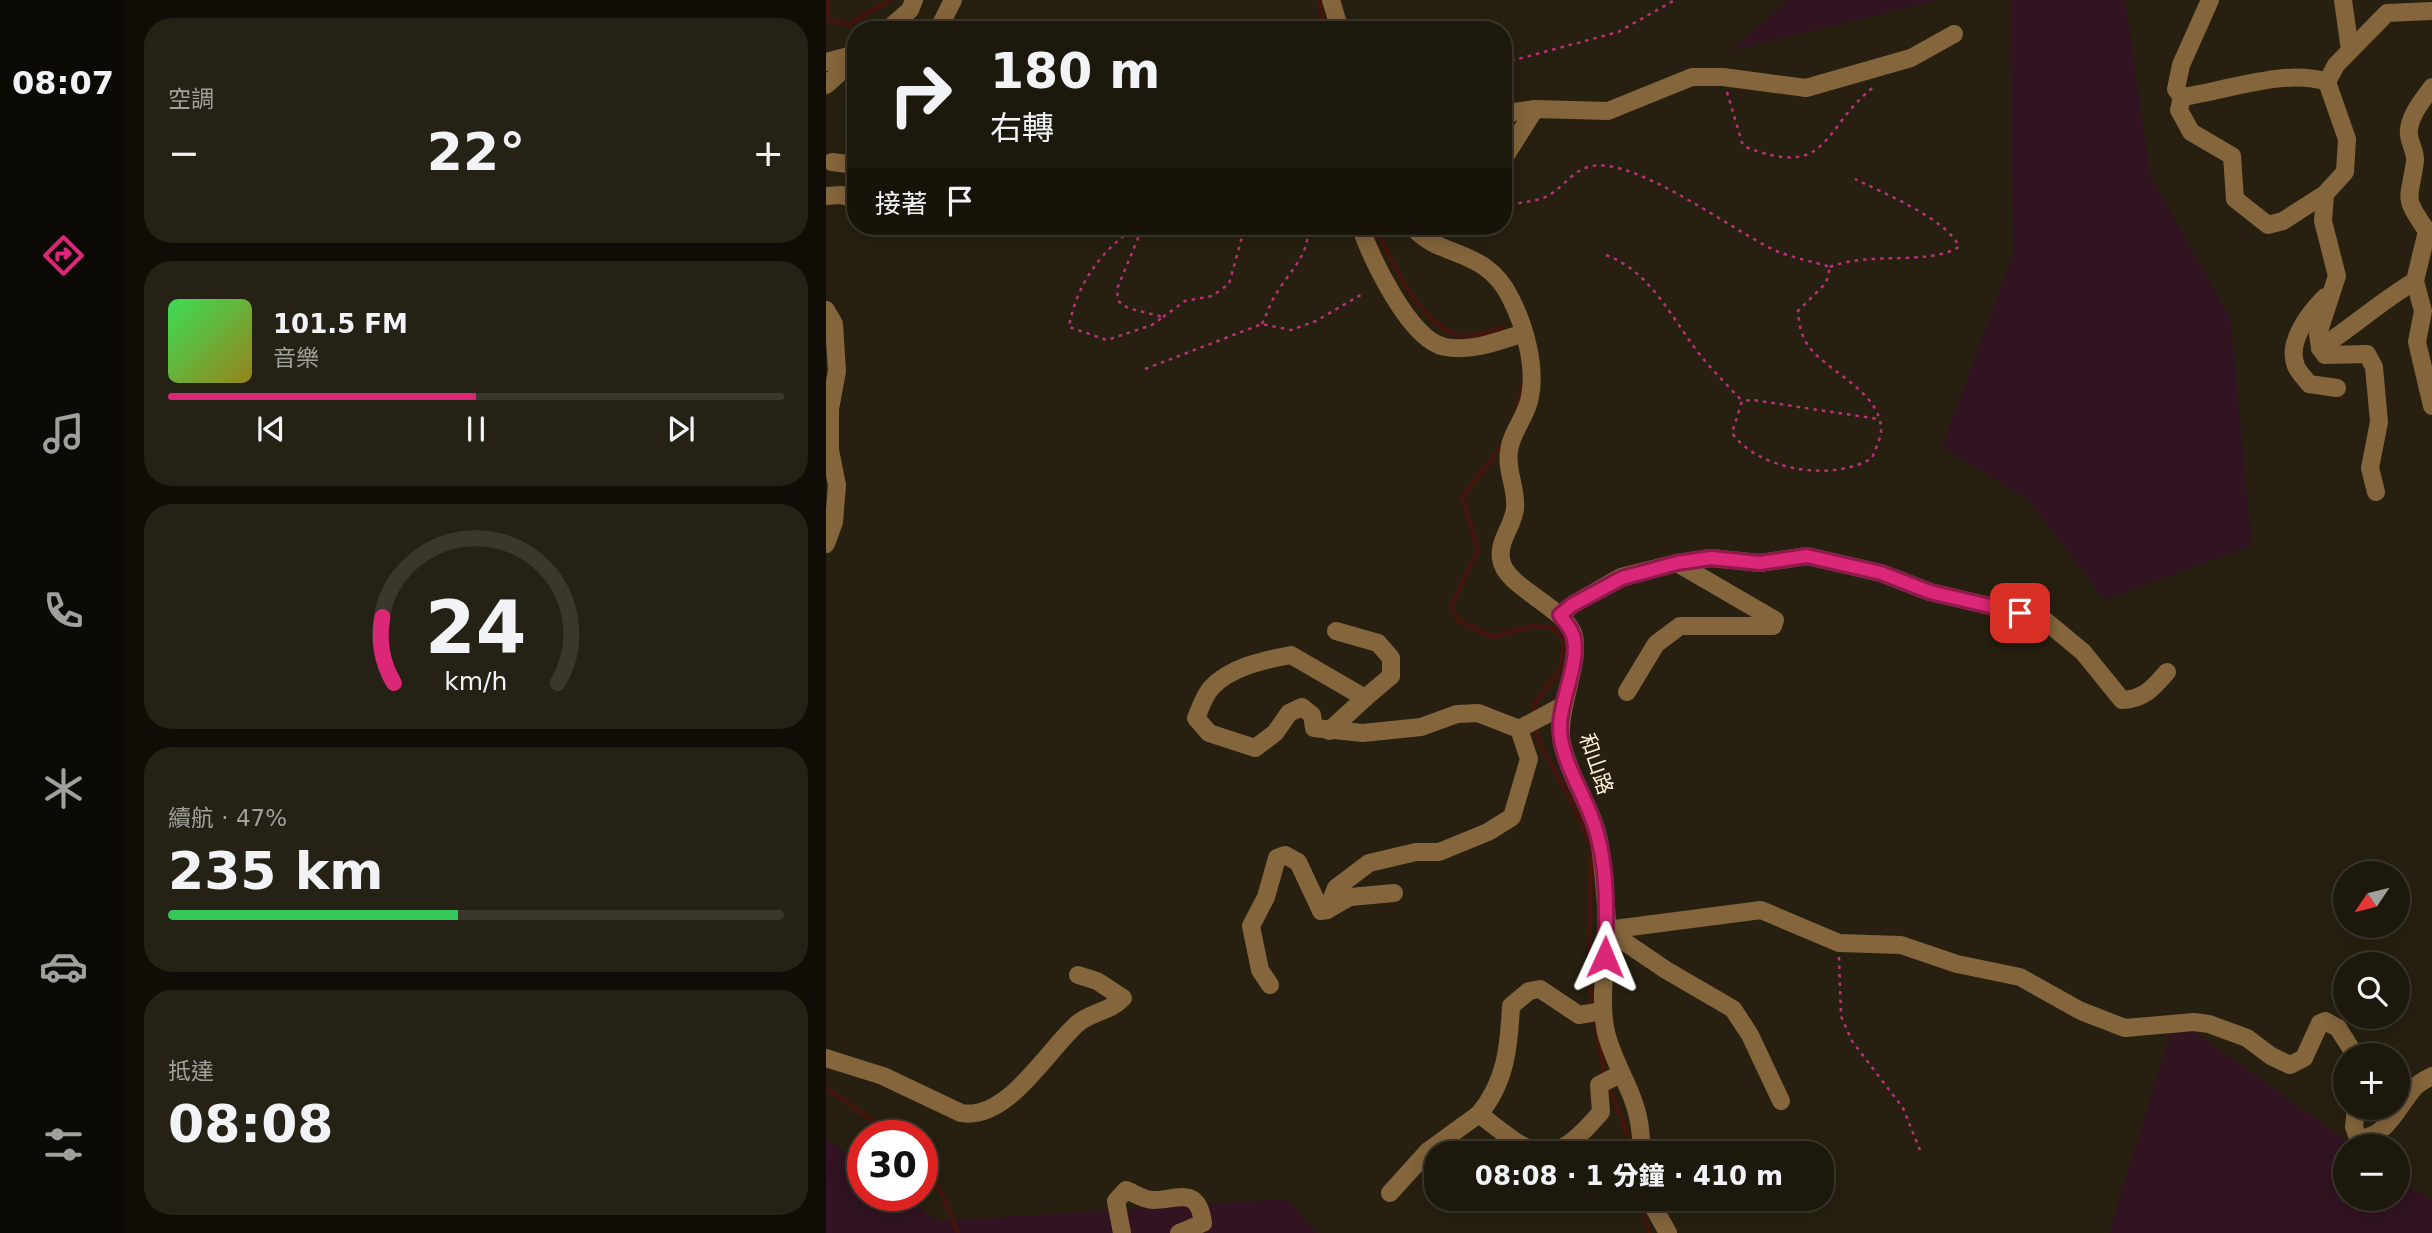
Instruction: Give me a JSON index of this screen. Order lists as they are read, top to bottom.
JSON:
{
  "streets": {
    "street": ["和山路"]
  },
  "north": "bottom left",
  "page": {
    "tabs": "08:07",
    "tile": [
      "空調",
      ["續航 · 47%", "235 km"],
      ["抵達", "08:08"]
    ],
    "turn": ["180 m", "右轉"],
    "heat": ["−", "22°", "+"],
    "then": "接著",
    "song": ["101.5 FM", "音樂"],
    "map_buttons": ["+", "−"],
    "limit": "30",
    "trip": "08:08 · 1 分鐘 · 410 m",
    "gauge": ["24", "km/h"]
  }
}
